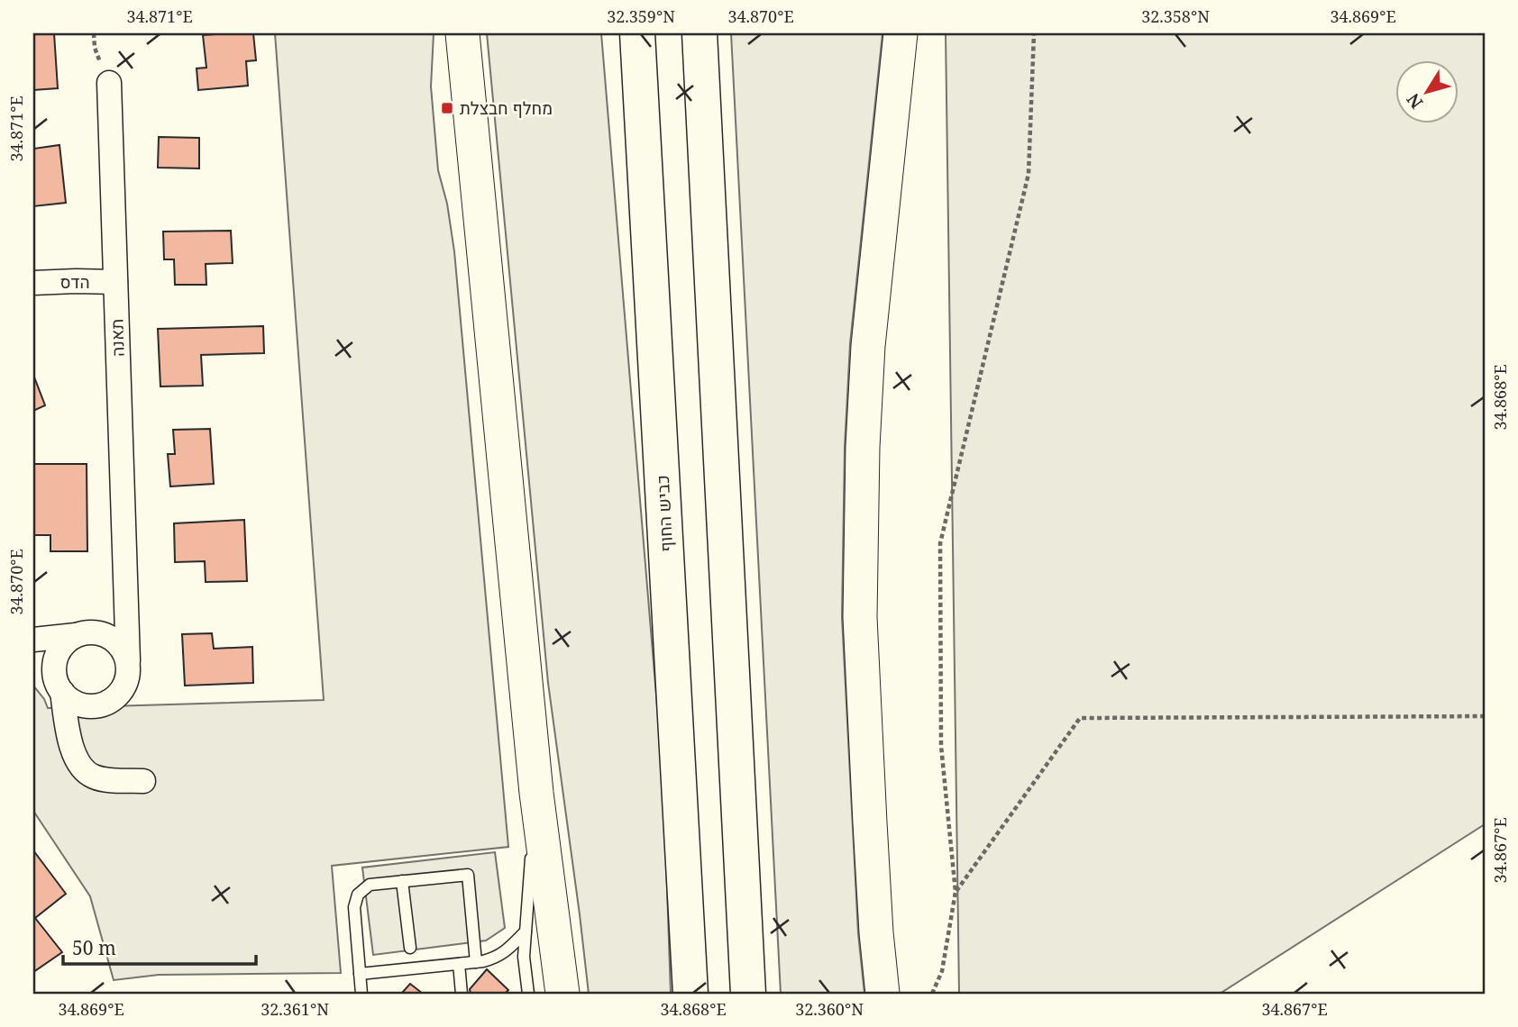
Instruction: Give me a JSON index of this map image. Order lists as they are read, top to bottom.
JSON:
{
  "streets": {
    "highway": ["כביש החוף"],
    "street": ["הדס", "תאנה"]
  },
  "crossings": [
    ["הדס", "תאנה"]
  ],
  "places": {
    "transit": ["מחלף חבצלת"]
  },
  "scale_bar": "50 m",
  "north": "bottom left",
  "coordinates": [
    "34.871°E",
    "32.359°N",
    "34.870°E",
    "32.358°N",
    "34.869°E",
    "34.868°E",
    "34.867°E",
    "32.361°N",
    "32.360°N"
  ]
}
